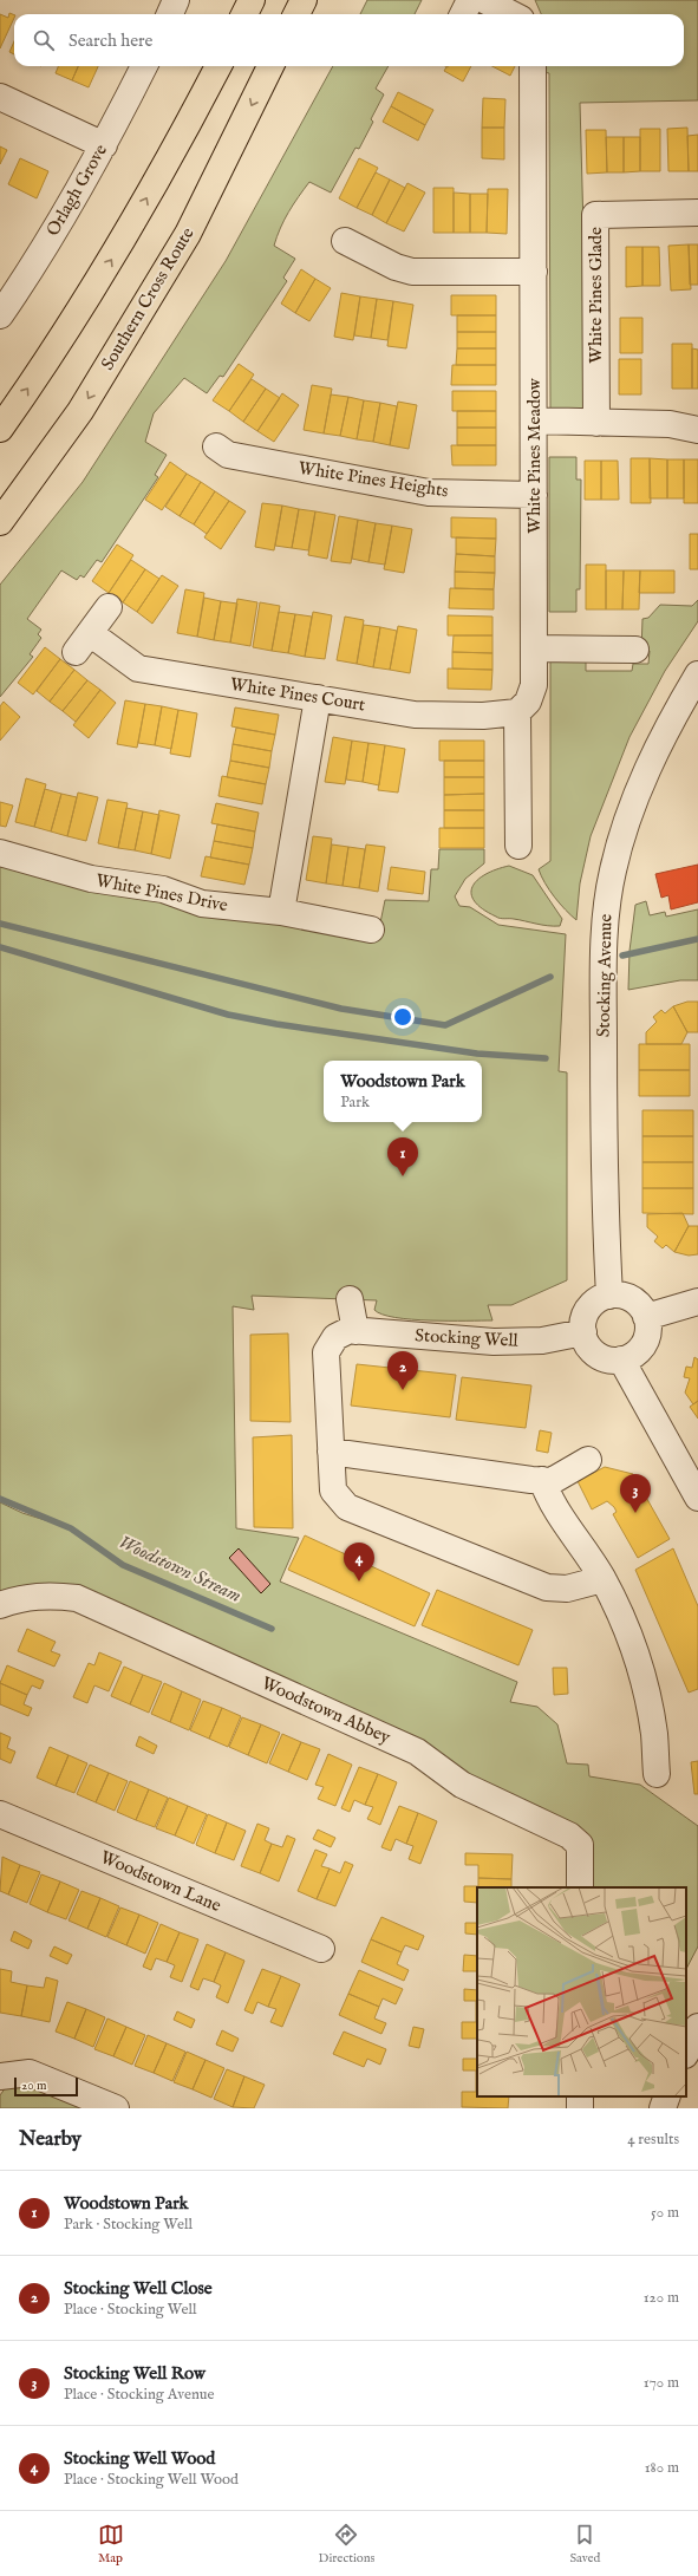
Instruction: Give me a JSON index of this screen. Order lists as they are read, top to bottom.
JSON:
{
  "streets": {
    "highway": ["Southern Cross Route"],
    "street": [
      "Orlagh Grove",
      "White Pines Glade",
      "White Pines Meadow",
      "White Pines Heights",
      "White Pines Court",
      "White Pines Drive",
      "Stocking Avenue",
      "Stocking Well",
      "Woodstown Abbey",
      "Woodstown Lane"
    ]
  },
  "crossings": [
    ["White Pines Meadow", "White Pines Heights"],
    ["White Pines Meadow", "White Pines Court"],
    ["Stocking Avenue", "Stocking Well"]
  ],
  "water": ["Woodstown Stream"],
  "scale_bar": "20 m",
  "page": {
    "search": "Search here",
    "popup": ["Woodstown Park", "Park"],
    "pins": [
      "1",
      "2",
      "3",
      "4"
    ],
    "scale": "20 m",
    "heading": ["Nearby", "4 results"],
    "list": [
      {
        "mark": "1",
        "name": "Woodstown Park",
        "note": "Park · Stocking Well",
        "value": "50 m"
      },
      {
        "mark": "2",
        "name": "Stocking Well Close",
        "note": "Place · Stocking Well",
        "value": "120 m"
      },
      {
        "mark": "3",
        "name": "Stocking Well Row",
        "note": "Place · Stocking Avenue",
        "value": "170 m"
      },
      {
        "mark": "4",
        "name": "Stocking Well Wood",
        "note": "Place · Stocking Well Wood",
        "value": "180 m"
      }
    ],
    "nav": ["Map", "Directions", "Saved"]
  }
}
